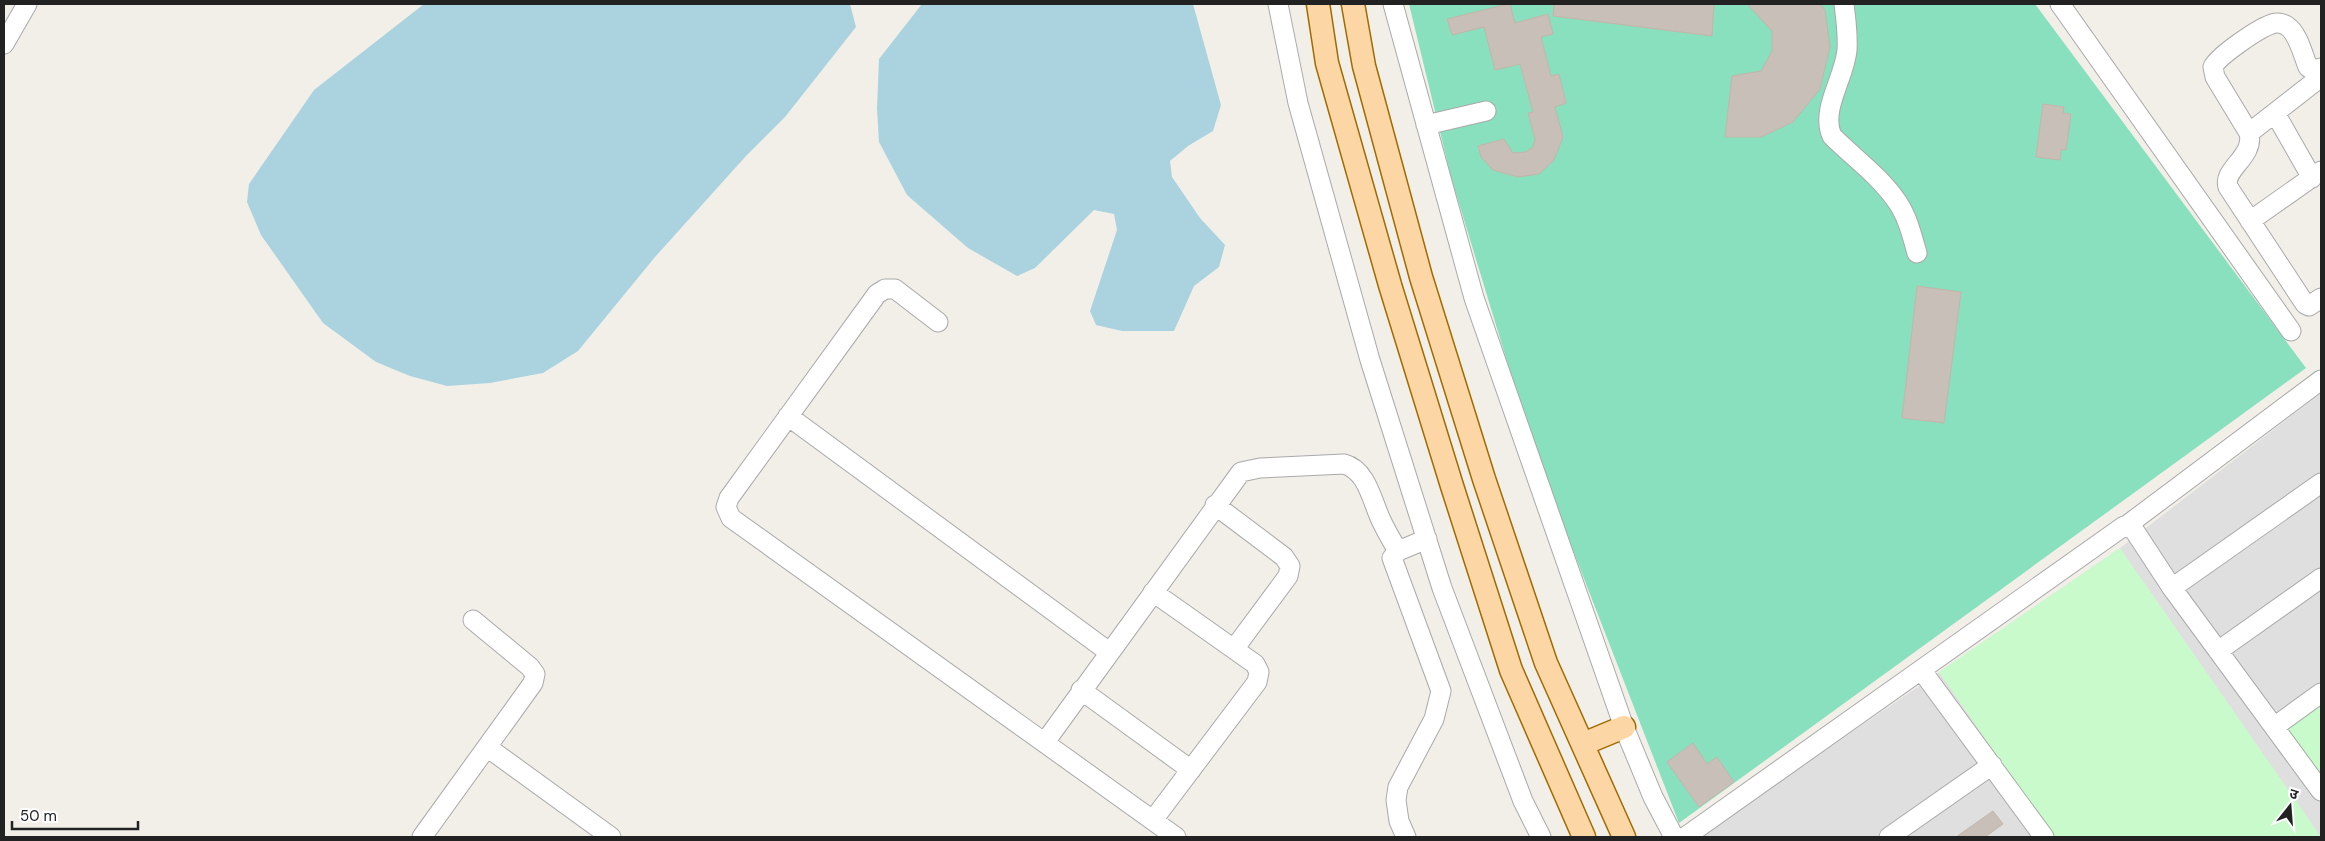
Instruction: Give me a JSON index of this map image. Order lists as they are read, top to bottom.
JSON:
{
  "scale_bar": "50 m",
  "north": "top"
}
